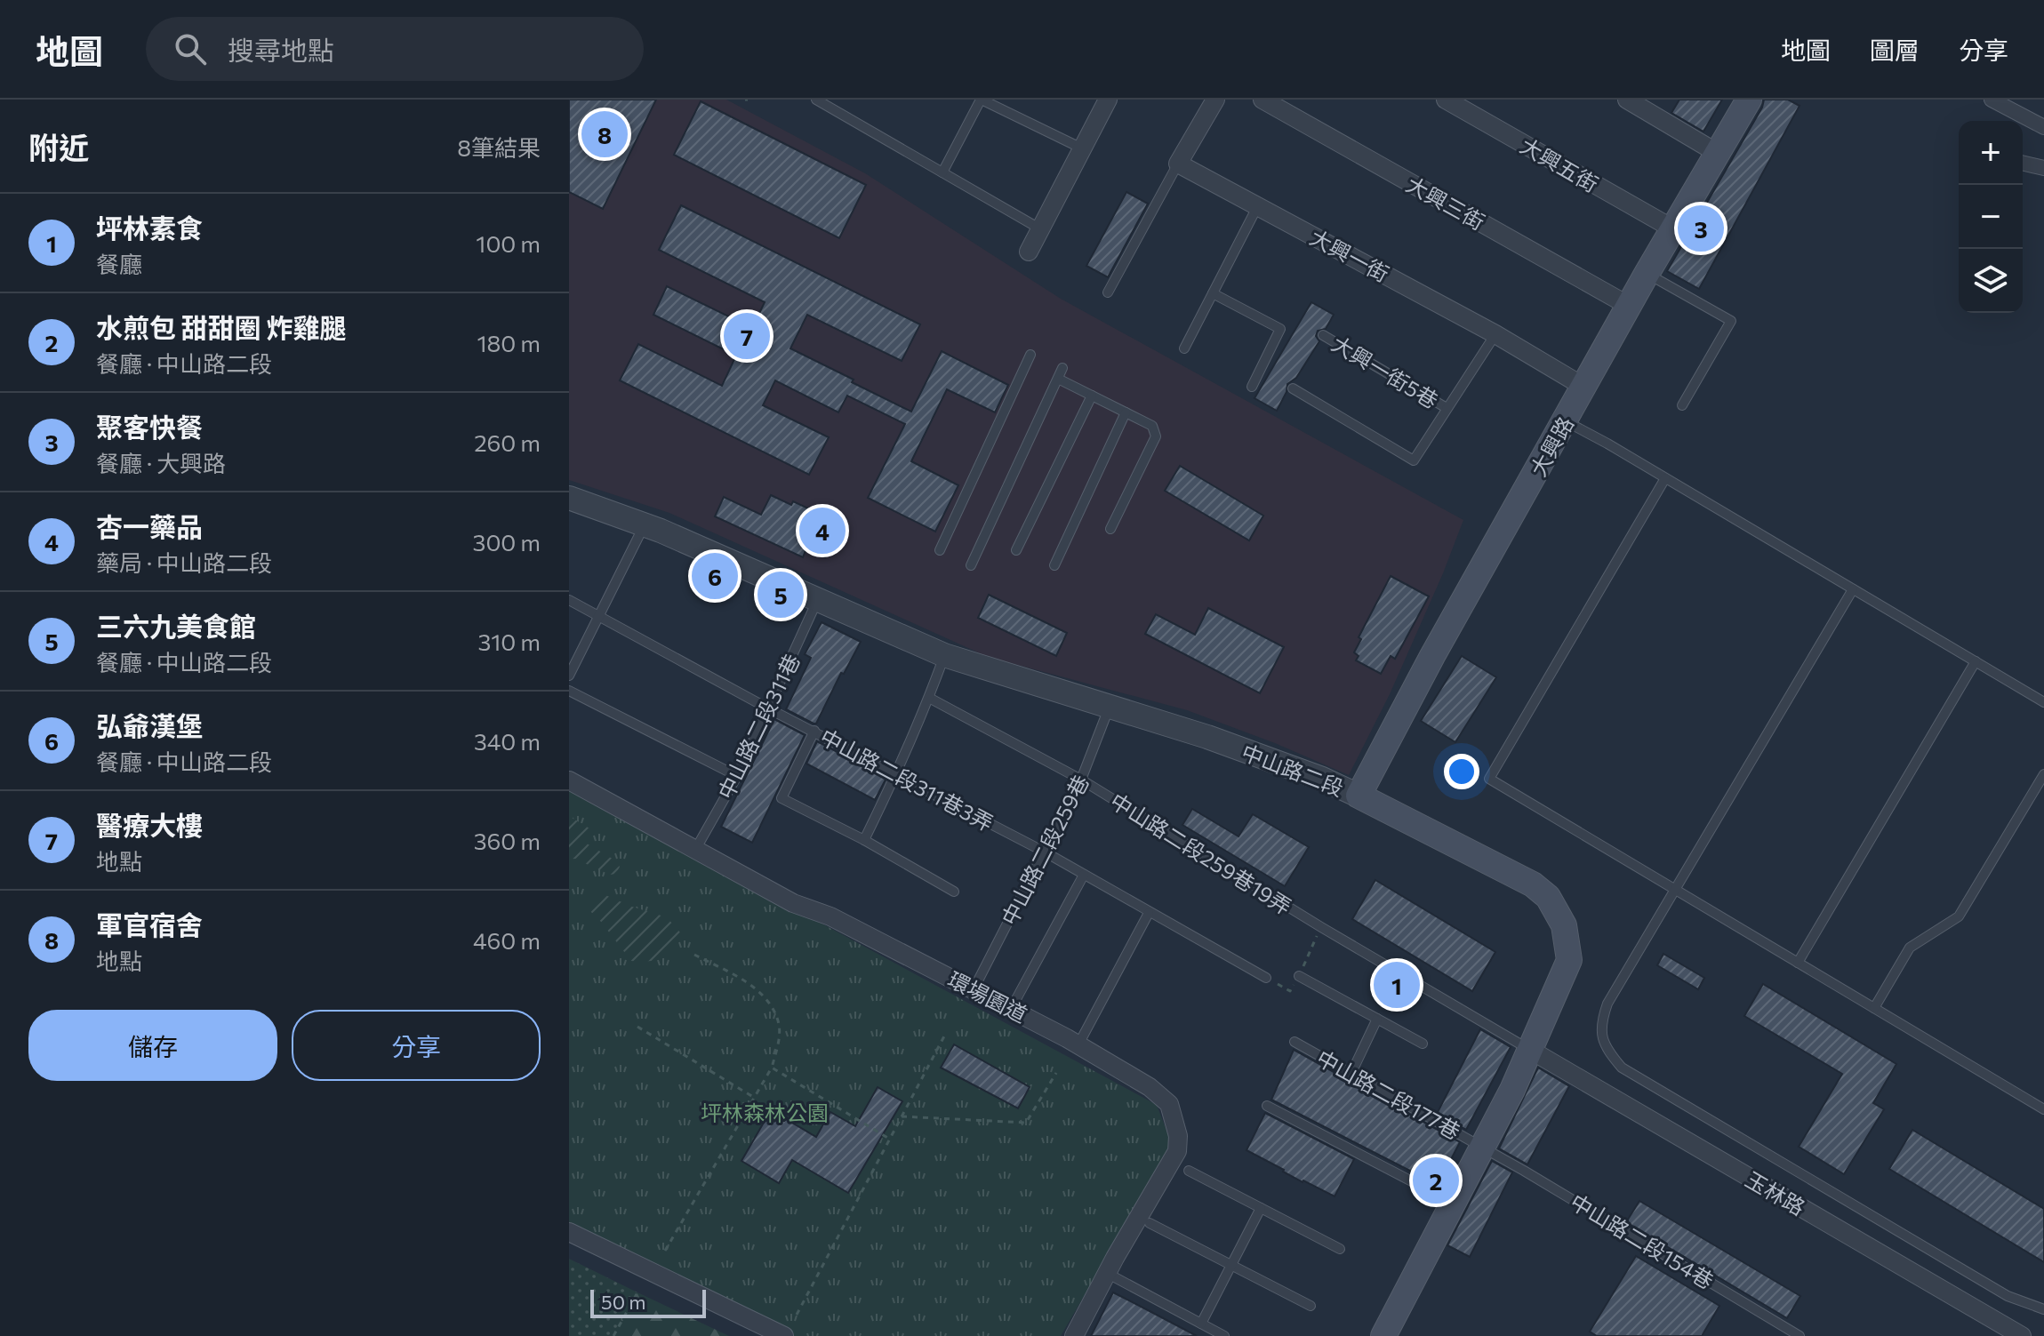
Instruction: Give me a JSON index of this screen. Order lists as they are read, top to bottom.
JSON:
{
  "streets": {
    "main road": ["大興路", "中山路二段"],
    "street": [
      "大興五街",
      "大興三街",
      "大興一街",
      "環場園道",
      "玉林路"
    ],
    "lane": [
      "大興一街5巷",
      "中山路二段311巷",
      "中山路二段311巷3弄",
      "中山路二段259巷",
      "中山路二段259巷19弄",
      "中山路二段177巷",
      "中山路二段154巷"
    ]
  },
  "crossings": [
    ["大興五街", "大興路"],
    ["大興三街", "大興路"],
    ["大興一街", "大興一街5巷"],
    ["大興一街", "大興路"],
    ["大興路", "中山路二段"],
    ["中山路二段311巷", "中山路二段"],
    ["中山路二段311巷", "中山路二段311巷3弄"],
    ["中山路二段311巷", "環場園道"],
    ["中山路二段", "中山路二段259巷"],
    ["中山路二段", "中山路二段259巷19弄"],
    ["中山路二段", "中山路二段177巷"],
    ["中山路二段", "玉林路"],
    ["中山路二段", "中山路二段154巷"],
    ["中山路二段311巷3弄", "中山路二段259巷"],
    ["中山路二段259巷", "中山路二段259巷19弄"],
    ["中山路二段259巷", "環場園道"],
    ["中山路二段259巷19弄", "玉林路"],
    ["中山路二段177巷", "中山路二段154巷"]
  ],
  "parks": ["坪林森林公園"],
  "scale_bar": "50 m",
  "page": {
    "header": "地圖",
    "search": "搜尋地點",
    "nav": ["地圖", "圖層", "分享"],
    "heading": ["附近", "8筆結果"],
    "pins": [
      "8",
      "3",
      "7",
      "4",
      "6",
      "5",
      "1",
      "2"
    ],
    "map_buttons": ["+", "−"],
    "list": [
      {
        "mark": "1",
        "name": "坪林素食",
        "note": "餐廳",
        "value": "100 m"
      },
      {
        "mark": "2",
        "name": "水煎包 甜甜圈 炸雞腿",
        "note": "餐廳 · 中山路二段",
        "value": "180 m"
      },
      {
        "mark": "3",
        "name": "聚客快餐",
        "note": "餐廳 · 大興路",
        "value": "260 m"
      },
      {
        "mark": "4",
        "name": "杏一藥品",
        "note": "藥局 · 中山路二段",
        "value": "300 m"
      },
      {
        "mark": "5",
        "name": "三六九美食館",
        "note": "餐廳 · 中山路二段",
        "value": "310 m"
      },
      {
        "mark": "6",
        "name": "弘爺漢堡",
        "note": "餐廳 · 中山路二段",
        "value": "340 m"
      },
      {
        "mark": "7",
        "name": "醫療大樓",
        "note": "地點",
        "value": "360 m"
      },
      {
        "mark": "8",
        "name": "軍官宿舍",
        "note": "地點",
        "value": "460 m"
      }
    ],
    "buttons": ["儲存", "分享"],
    "scale": "50 m"
  }
}
